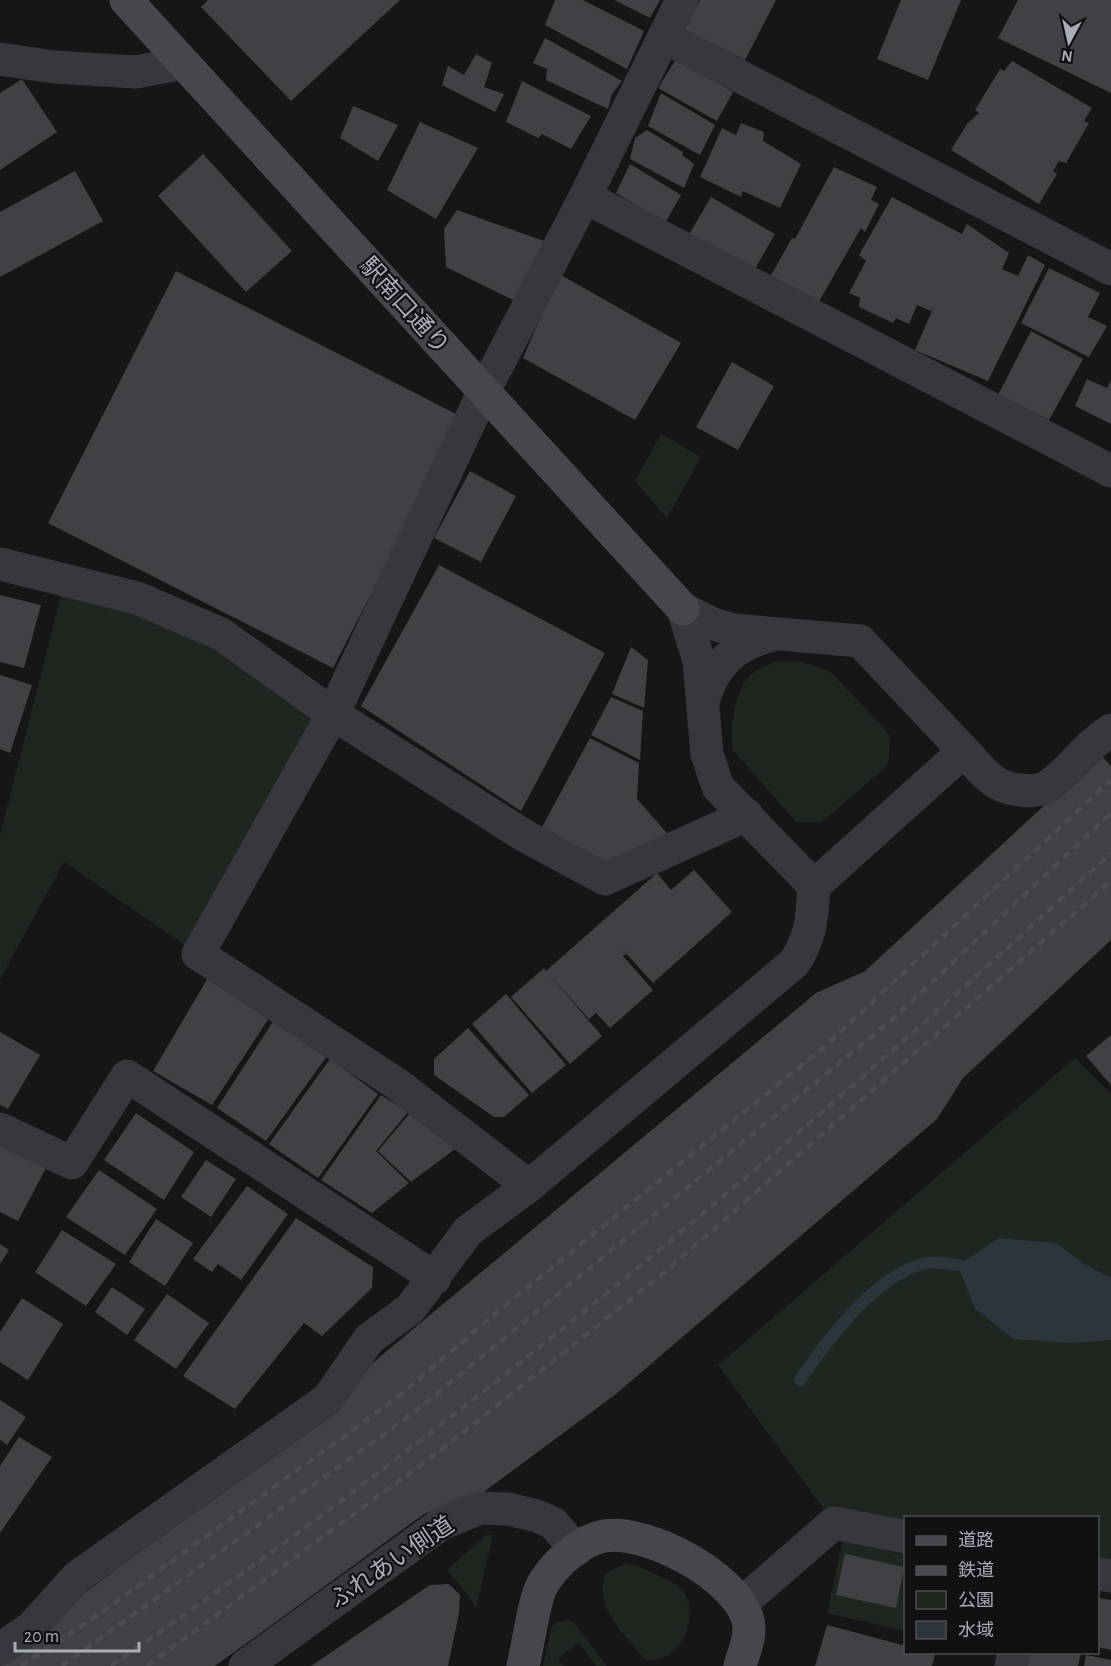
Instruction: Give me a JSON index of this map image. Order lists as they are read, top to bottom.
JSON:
{
  "streets": {
    "street": ["駅南口通り", "ふれあい側道"]
  },
  "legend": [
    "道路",
    "鉄道",
    "公園",
    "水域"
  ],
  "scale_bar": "20 m",
  "north": "bottom"
}
